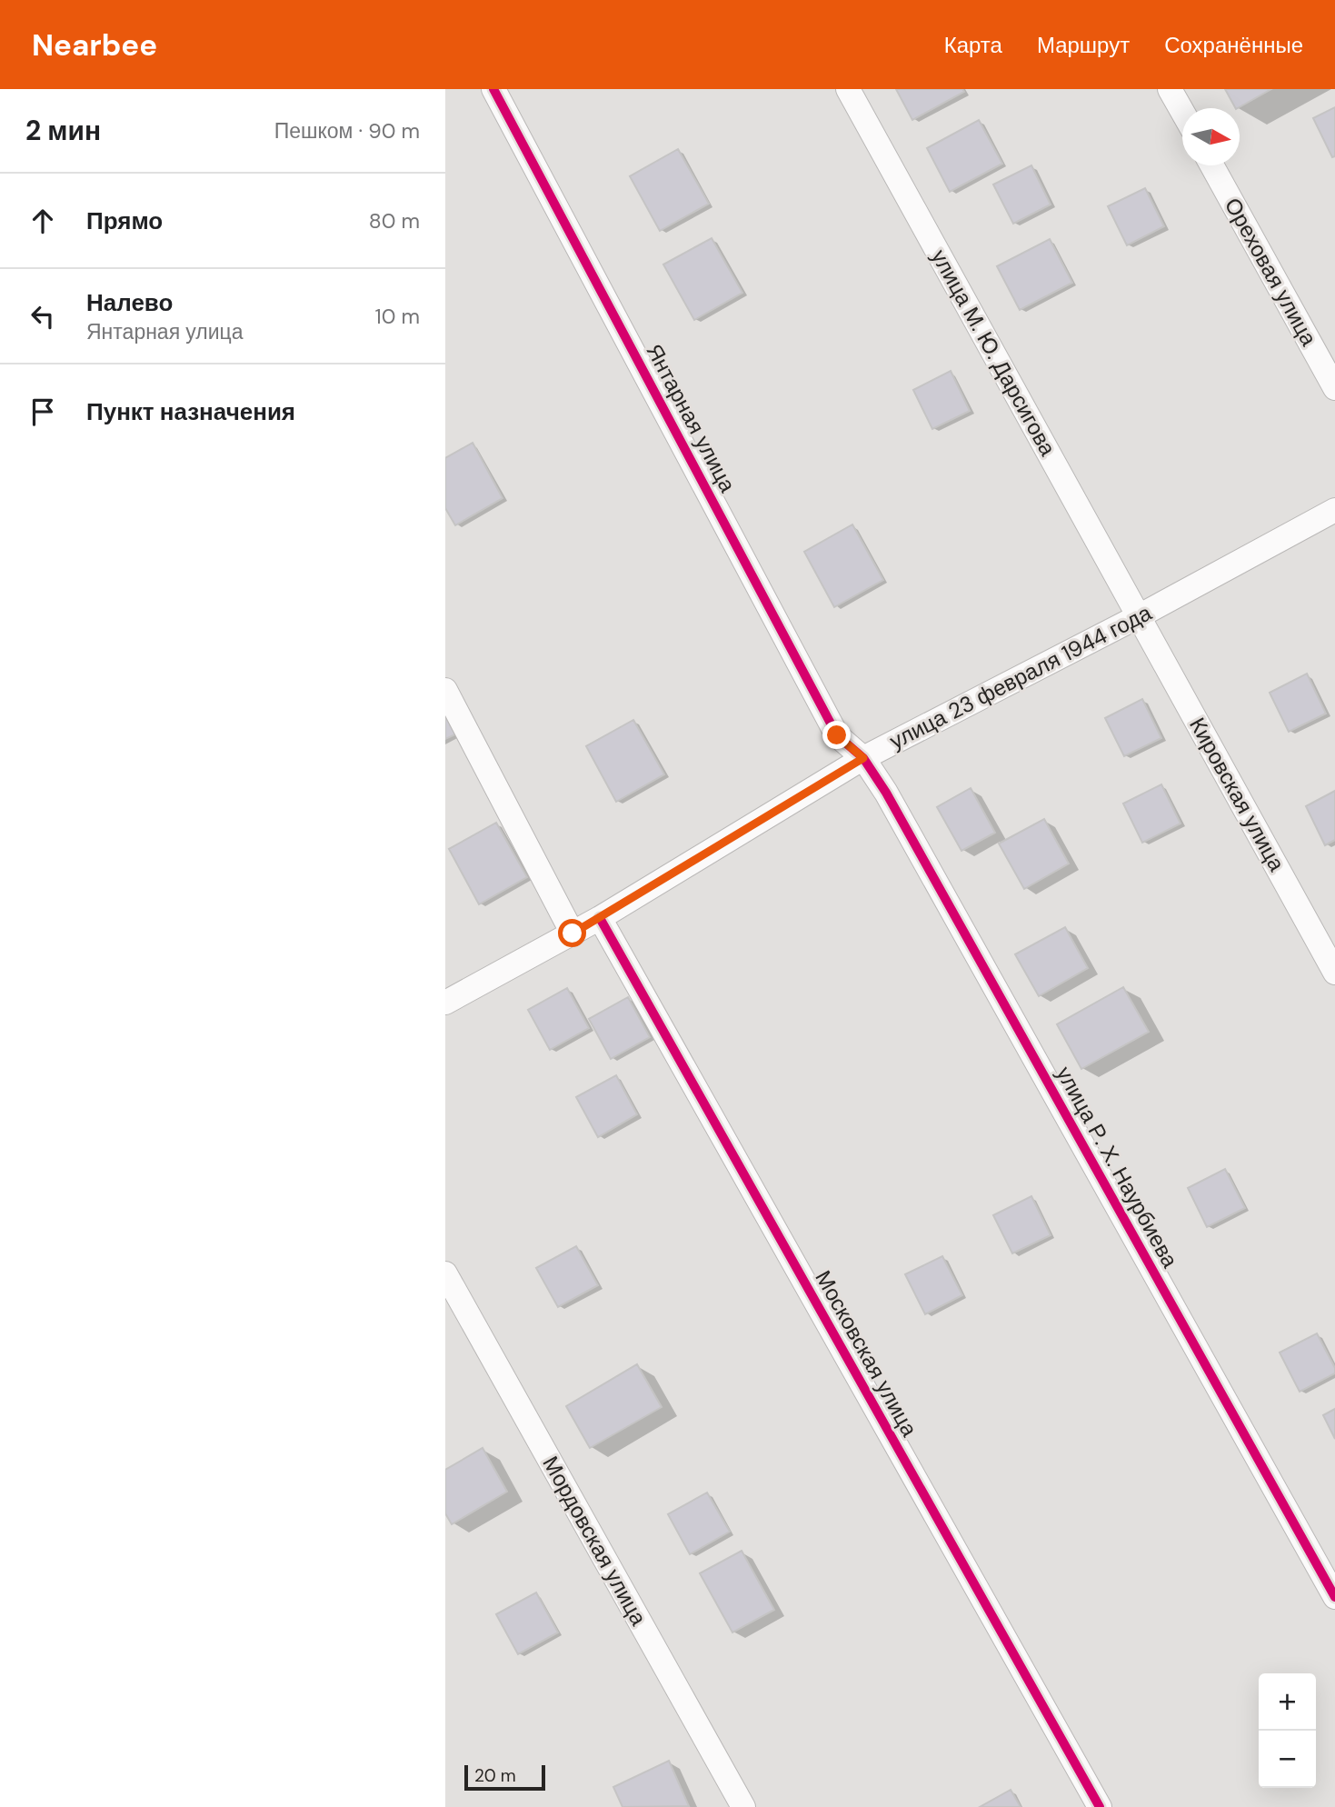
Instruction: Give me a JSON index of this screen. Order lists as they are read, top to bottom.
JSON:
{
  "streets": {
    "street": [
      "Ореховая улица",
      "улица М. Ю. Дарсигова",
      "Янтарная улица",
      "улица 23 февраля 1944 года",
      "Кировская улица",
      "улица Р. Х. Наурбиева",
      "Московская улица",
      "Мордовская улица"
    ]
  },
  "crossings": [
    ["улица М. Ю. Дарсигова", "улица 23 февраля 1944 года"],
    ["улица М. Ю. Дарсигова", "Кировская улица"],
    ["Янтарная улица", "улица 23 февраля 1944 года"],
    ["Янтарная улица", "улица Р. Х. Наурбиева"],
    ["улица 23 февраля 1944 года", "Кировская улица"],
    ["улица 23 февраля 1944 года", "улица Р. Х. Наурбиева"],
    ["улица 23 февраля 1944 года", "Московская улица"]
  ],
  "scale_bar": "20 m",
  "north": "right",
  "page": {
    "header": "Nearbee",
    "nav": ["Карта", "Маршрут", "Сохранённые"],
    "heading": ["2 мин", "Пешком · 90 m"],
    "list": [
      ["Прямо", "80 m"],
      ["Налево", "Янтарная улица", "10 m"],
      "Пункт назначения"
    ],
    "map_buttons": ["+", "−"],
    "scale": "20 m"
  }
}
